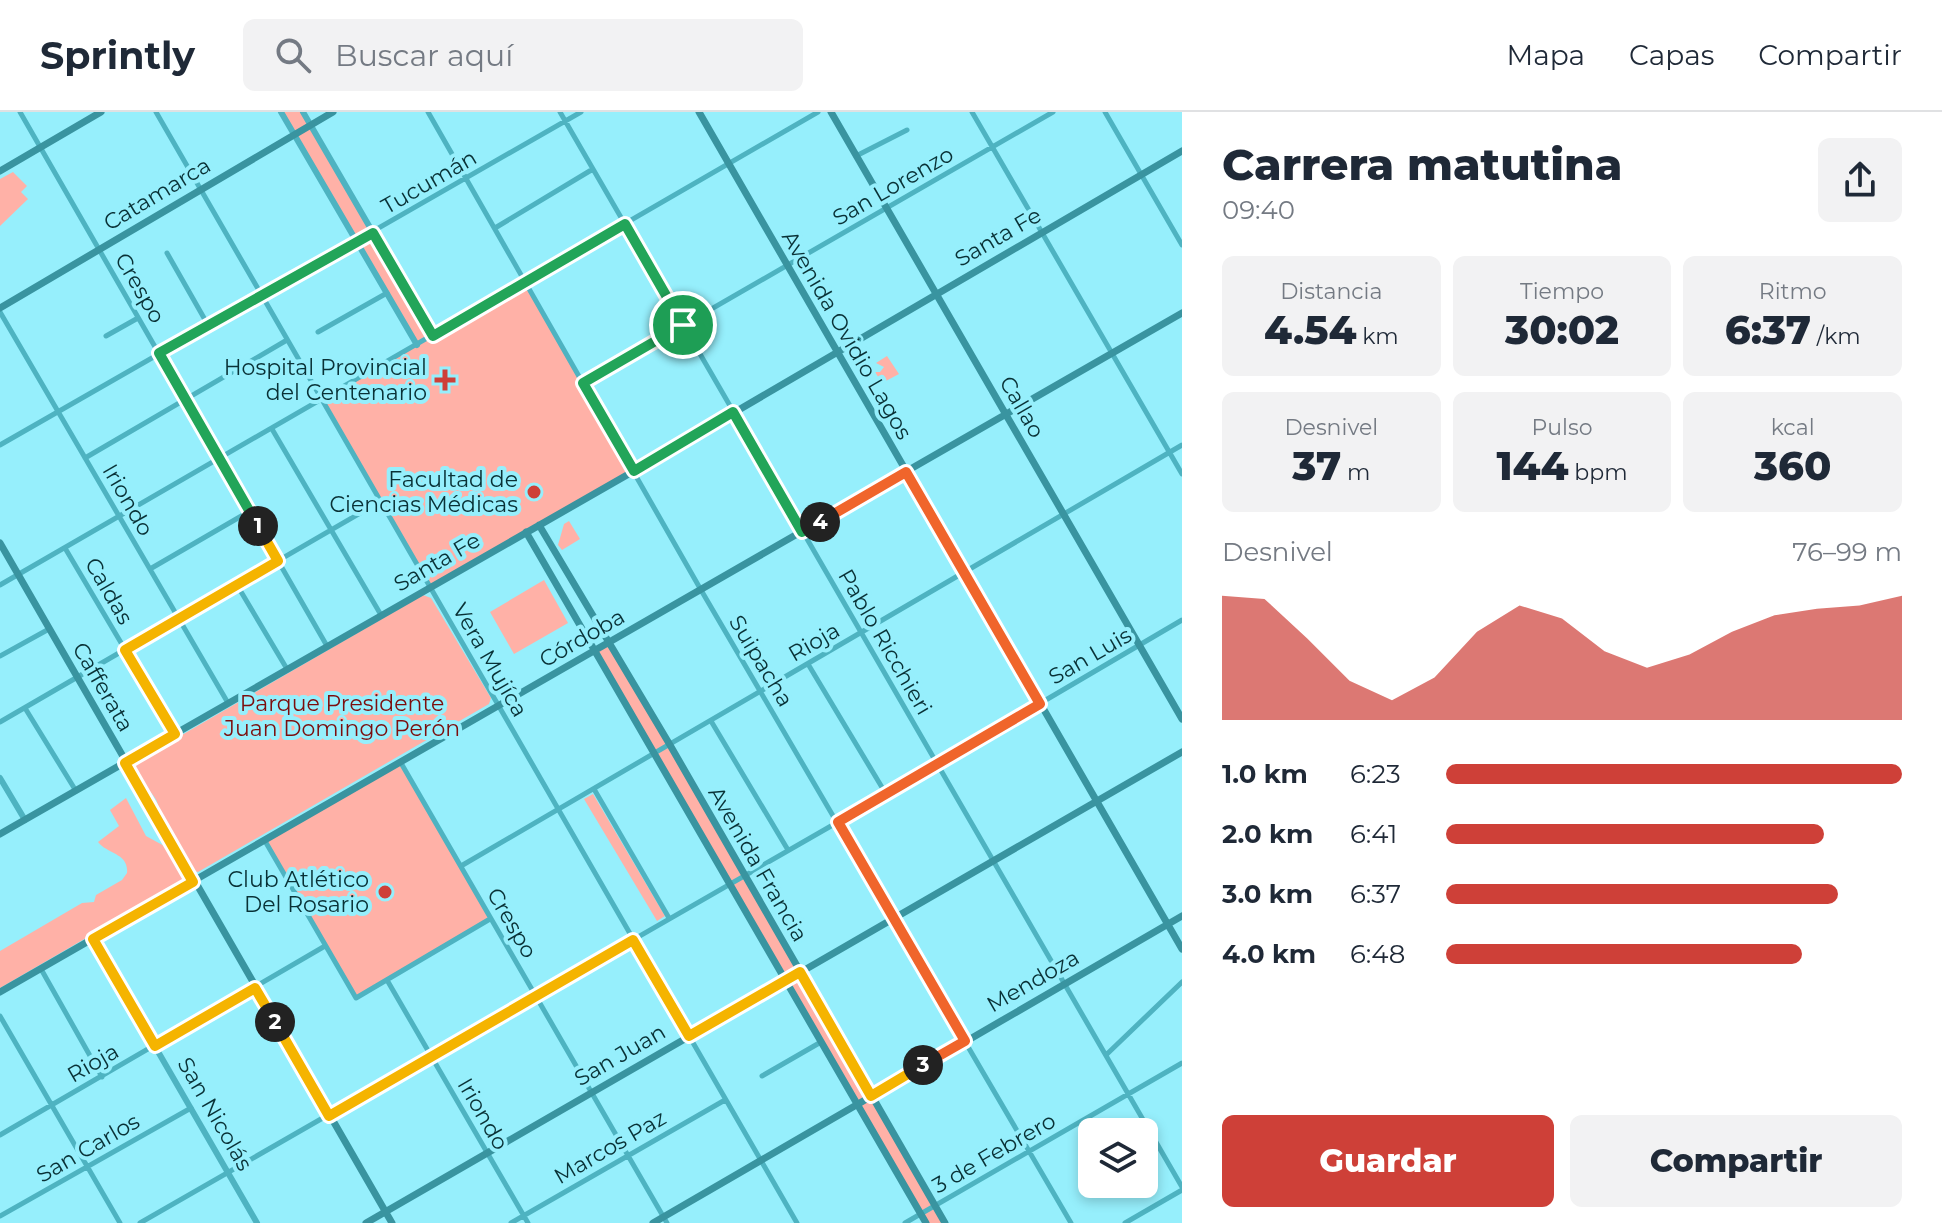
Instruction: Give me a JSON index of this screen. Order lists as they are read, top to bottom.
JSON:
{
  "streets": {
    "main road": [
      "Catamarca",
      "Santa Fe",
      "Avenida Ovidio Lagos",
      "Callao",
      "Córdoba",
      "Cafferata",
      "Avenida Francia",
      "Mendoza",
      "San Juan"
    ],
    "street": [
      "Tucumán",
      "San Lorenzo",
      "Crespo",
      "Iriondo",
      "Caldas",
      "Rioja",
      "Pablo Ricchieri",
      "San Luis",
      "Vera Mujíca",
      "Suipacha",
      "San Nicolás",
      "Marcos Paz",
      "San Carlos",
      "3 de Febrero"
    ]
  },
  "crossings": [
    ["Tucumán", "Crespo"],
    ["Tucumán", "Iriondo"],
    ["Tucumán", "Pablo Ricchieri"],
    ["Tucumán", "Vera Mujíca"],
    ["Tucumán", "Suipacha"],
    ["San Lorenzo", "Avenida Ovidio Lagos"],
    ["San Lorenzo", "Callao"],
    ["San Lorenzo", "Pablo Ricchieri"],
    ["San Lorenzo", "Suipacha"],
    ["Catamarca", "Crespo"],
    ["Catamarca", "Iriondo"],
    ["Catamarca", "Vera Mujíca"],
    ["Santa Fe", "Crespo"],
    ["Santa Fe", "Avenida Ovidio Lagos"],
    ["Santa Fe", "Callao"],
    ["Santa Fe", "Iriondo"],
    ["Santa Fe", "Caldas"],
    ["Santa Fe", "Pablo Ricchieri"],
    ["Santa Fe", "Vera Mujíca"],
    ["Santa Fe", "Suipacha"],
    ["Santa Fe", "Cafferata"],
    ["Santa Fe", "Avenida Francia"],
    ["Crespo", "Córdoba"],
    ["Crespo", "Rioja"],
    ["Crespo", "San Luis"],
    ["Crespo", "Mendoza"],
    ["Crespo", "San Juan"],
    ["Crespo", "Marcos Paz"],
    ["Avenida Ovidio Lagos", "Córdoba"],
    ["Avenida Ovidio Lagos", "Rioja"],
    ["Avenida Ovidio Lagos", "San Luis"],
    ["Avenida Ovidio Lagos", "Mendoza"],
    ["Avenida Ovidio Lagos", "San Juan"],
    ["Callao", "Córdoba"],
    ["Callao", "Rioja"],
    ["Callao", "San Luis"],
    ["Iriondo", "San Luis"],
    ["Iriondo", "San Juan"],
    ["Iriondo", "Marcos Paz"],
    ["Córdoba", "Pablo Ricchieri"],
    ["Córdoba", "Vera Mujíca"],
    ["Córdoba", "Suipacha"],
    ["Córdoba", "Cafferata"],
    ["Córdoba", "Avenida Francia"],
    ["Córdoba", "San Nicolás"],
    ["Rioja", "Pablo Ricchieri"],
    ["Rioja", "Vera Mujíca"],
    ["Rioja", "Suipacha"],
    ["Rioja", "Cafferata"],
    ["Rioja", "Avenida Francia"],
    ["Rioja", "San Nicolás"],
    ["Pablo Ricchieri", "San Luis"],
    ["Pablo Ricchieri", "Mendoza"],
    ["Pablo Ricchieri", "San Juan"],
    ["Pablo Ricchieri", "3 de Febrero"],
    ["San Luis", "Vera Mujíca"],
    ["San Luis", "Suipacha"],
    ["San Luis", "Cafferata"],
    ["San Luis", "Avenida Francia"],
    ["San Luis", "San Nicolás"],
    ["Vera Mujíca", "Mendoza"],
    ["Vera Mujíca", "San Juan"],
    ["Vera Mujíca", "Marcos Paz"],
    ["Suipacha", "Mendoza"],
    ["Suipacha", "San Juan"],
    ["Suipacha", "3 de Febrero"],
    ["Cafferata", "San Juan"],
    ["Avenida Francia", "Mendoza"],
    ["Avenida Francia", "San Juan"],
    ["Avenida Francia", "3 de Febrero"],
    ["San Nicolás", "San Carlos"]
  ],
  "parks": ["Parque Presidente Juan Domingo Perón"],
  "places": {
    "health": ["Hospital Provincial del Centenario"],
    "other": ["Facultad de Ciencias Médicas", "Club Atlético Del Rosario"]
  },
  "page": {
    "header": "Sprintly",
    "search": "Buscar aquí",
    "nav": ["Mapa", "Capas", "Compartir"],
    "heading": ["Carrera matutina", "09:40"],
    "stats": [
      ["Distancia", "4.54 km"],
      ["Tiempo", "30:02"],
      ["Ritmo", "6:37 /km"],
      ["Desnivel", "37 m"],
      ["Pulso", "144 bpm"],
      ["kcal", "360"]
    ],
    "pins": [
      "4",
      "1",
      "2",
      "3"
    ],
    "chart": ["Desnivel", "76–99 m"],
    "list": [
      {
        "name": "1.0 km",
        "note": "6:23"
      },
      {
        "name": "2.0 km",
        "note": "6:41"
      },
      {
        "name": "3.0 km",
        "note": "6:37"
      },
      {
        "name": "4.0 km",
        "note": "6:48"
      }
    ],
    "buttons": ["Guardar", "Compartir"]
  }
}
